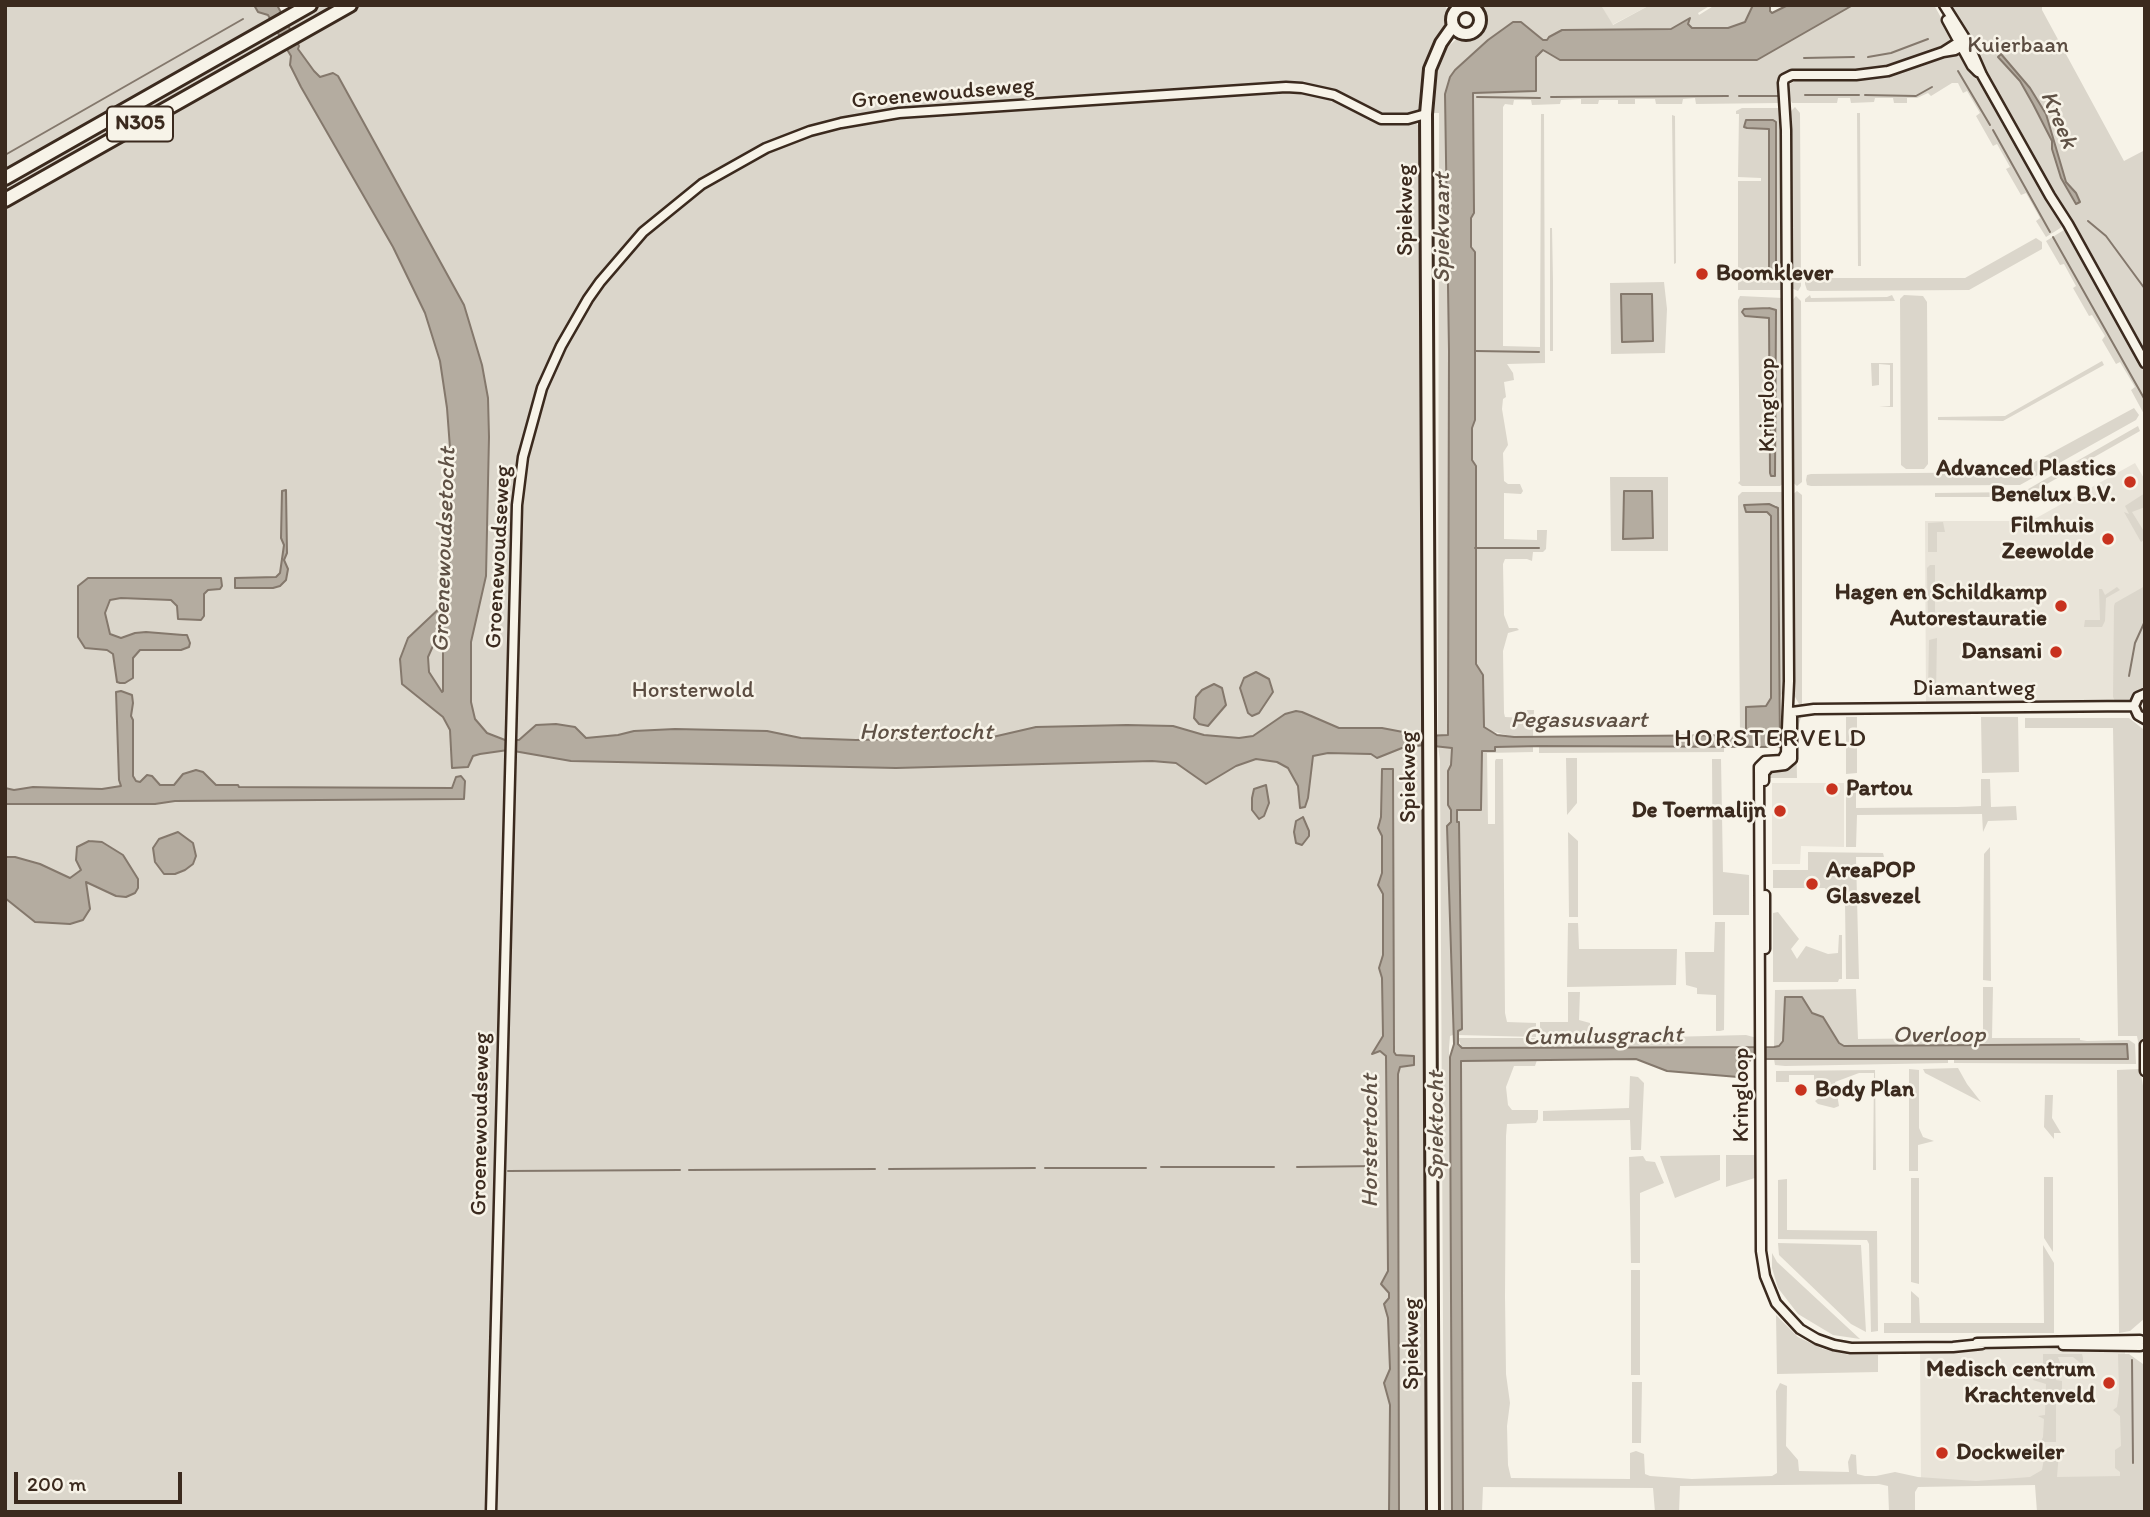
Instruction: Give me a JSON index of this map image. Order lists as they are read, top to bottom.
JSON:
{
  "streets": {
    "highway": ["N305"],
    "main road": ["Spiekweg"],
    "street": ["Groenewoudseweg", "Kringloop", "Diamantweg"]
  },
  "crossings": [
    ["Groenewoudseweg", "Spiekweg"],
    ["Kringloop", "Diamantweg"]
  ],
  "districts": ["HORSTERVELD"],
  "water": [
    "Kreek",
    "Spiekvaart",
    "Groenewoudsetocht",
    "Pegasusvaart",
    "Horstertocht",
    "Overloop",
    "Cumulusgracht",
    "Spiektocht"
  ],
  "parks": ["Kuierbaan", "Horsterwold"],
  "places": [
    "Boomklever",
    "Advanced Plastics Benelux B.V.",
    "Filmhuis Zeewolde",
    "Hagen en Schildkamp Autorestauratie",
    "Dansani",
    "Partou",
    "De Toermalijn",
    "AreaPOP Glasvezel",
    "Body Plan",
    "Medisch centrum Krachtenveld",
    "Dockweiler"
  ],
  "scale_bar": "200 m"
}
